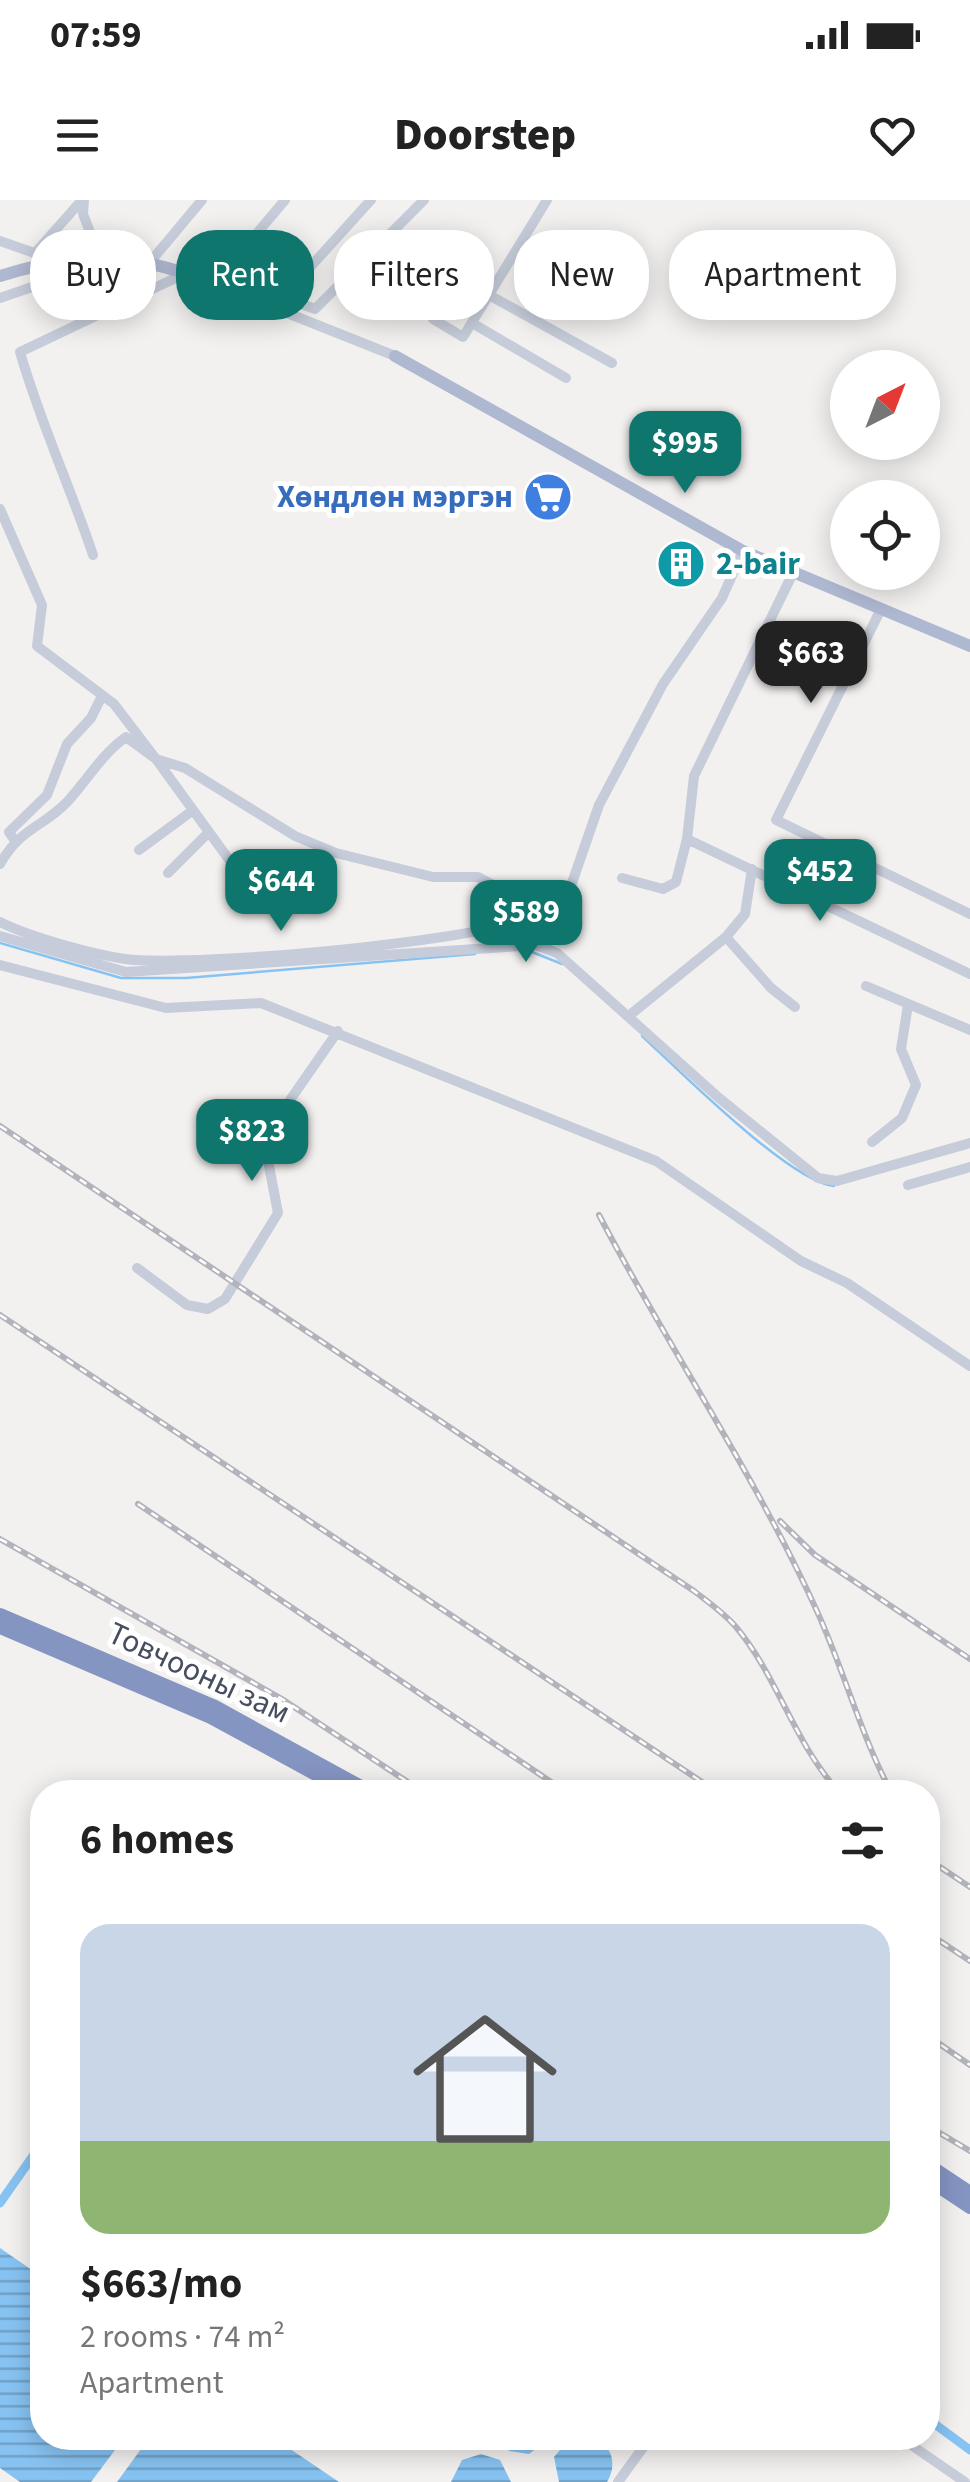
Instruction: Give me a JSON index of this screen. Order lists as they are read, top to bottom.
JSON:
{
  "streets": {
    "highway": ["Товчооны зам"]
  },
  "places": {
    "supermarket": ["Хөндлөн мэргэн"],
    "building": ["2-bair"]
  },
  "north": "top right",
  "page": {
    "status": "07:59",
    "header": "Doorstep",
    "chip": [
      "Buy",
      "Rent",
      "Filters",
      "New",
      "Apartment"
    ],
    "price": [
      "$995",
      "$663",
      "$452",
      "$644",
      "$589",
      "$823"
    ],
    "heading": "6 homes",
    "list": [
      {
        "name": "$663/mo",
        "note": "2 rooms · 74 m² · Apartment"
      }
    ]
  }
}
